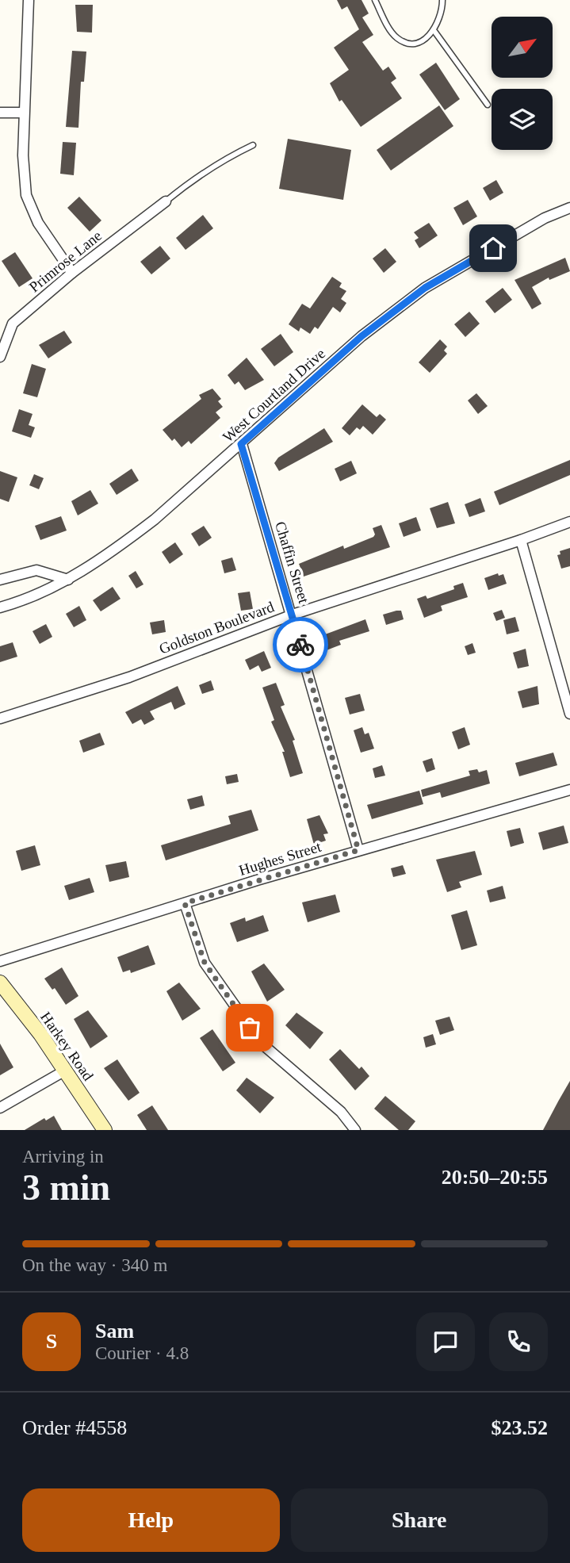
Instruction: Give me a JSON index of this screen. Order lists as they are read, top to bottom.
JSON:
{
  "streets": {
    "street": [
      "Primrose Lane",
      "West Courtland Drive",
      "Chaffin Street",
      "Goldston Boulevard",
      "Hughes Street",
      "Harkey Road"
    ]
  },
  "crossings": [
    ["West Courtland Drive", "Chaffin Street"],
    ["Chaffin Street", "Goldston Boulevard"],
    ["Chaffin Street", "Hughes Street"]
  ],
  "north": "top right",
  "page": {
    "heading": ["3 min", "Arriving in", "20:50–20:55"],
    "panel": [
      "Sam",
      "Courier · 4.8",
      "Order #4558",
      "$23.52"
    ],
    "bar": "On the way · 340 m",
    "round": "S",
    "buttons": ["Help", "Share"]
  }
}
